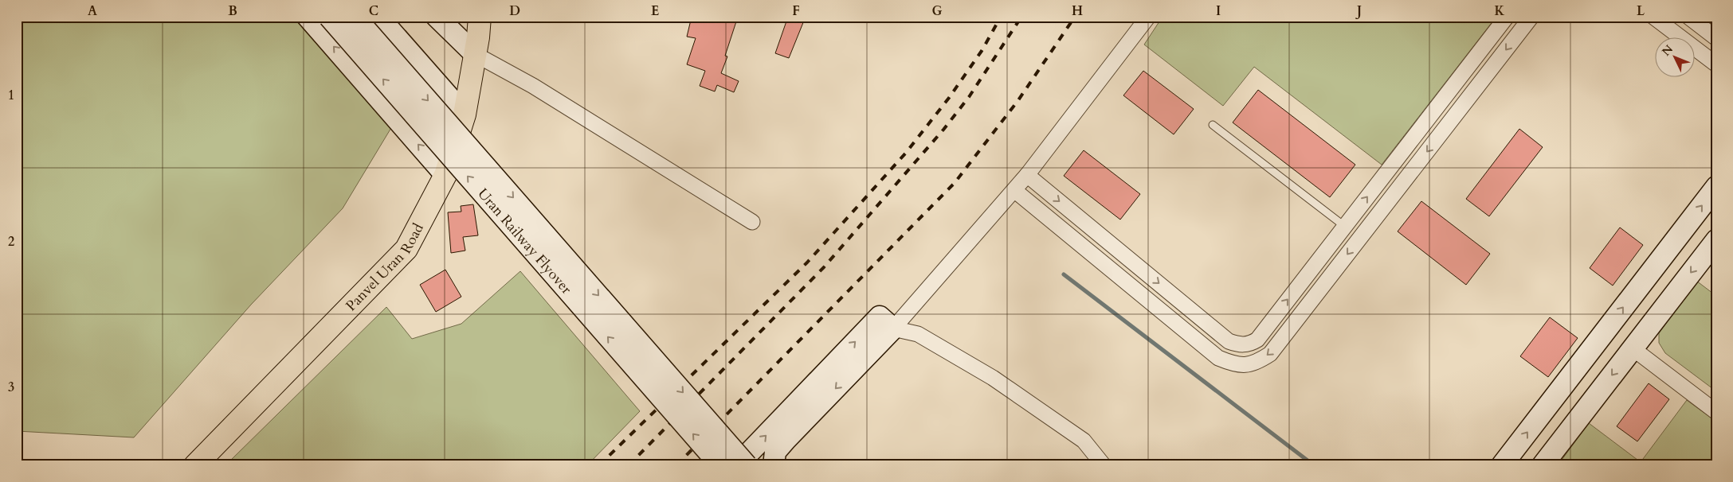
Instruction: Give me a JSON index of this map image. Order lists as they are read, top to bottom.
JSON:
{
  "streets": {
    "main road": ["Uran Railway Flyover", "Panvel Uran Road"]
  },
  "north": "top left",
  "grid": {
    "columns": [
      "A",
      "B",
      "C",
      "D",
      "E",
      "F",
      "G",
      "H",
      "I",
      "J",
      "K",
      "L"
    ],
    "rows": ["1", "2", "3"]
  }
}
